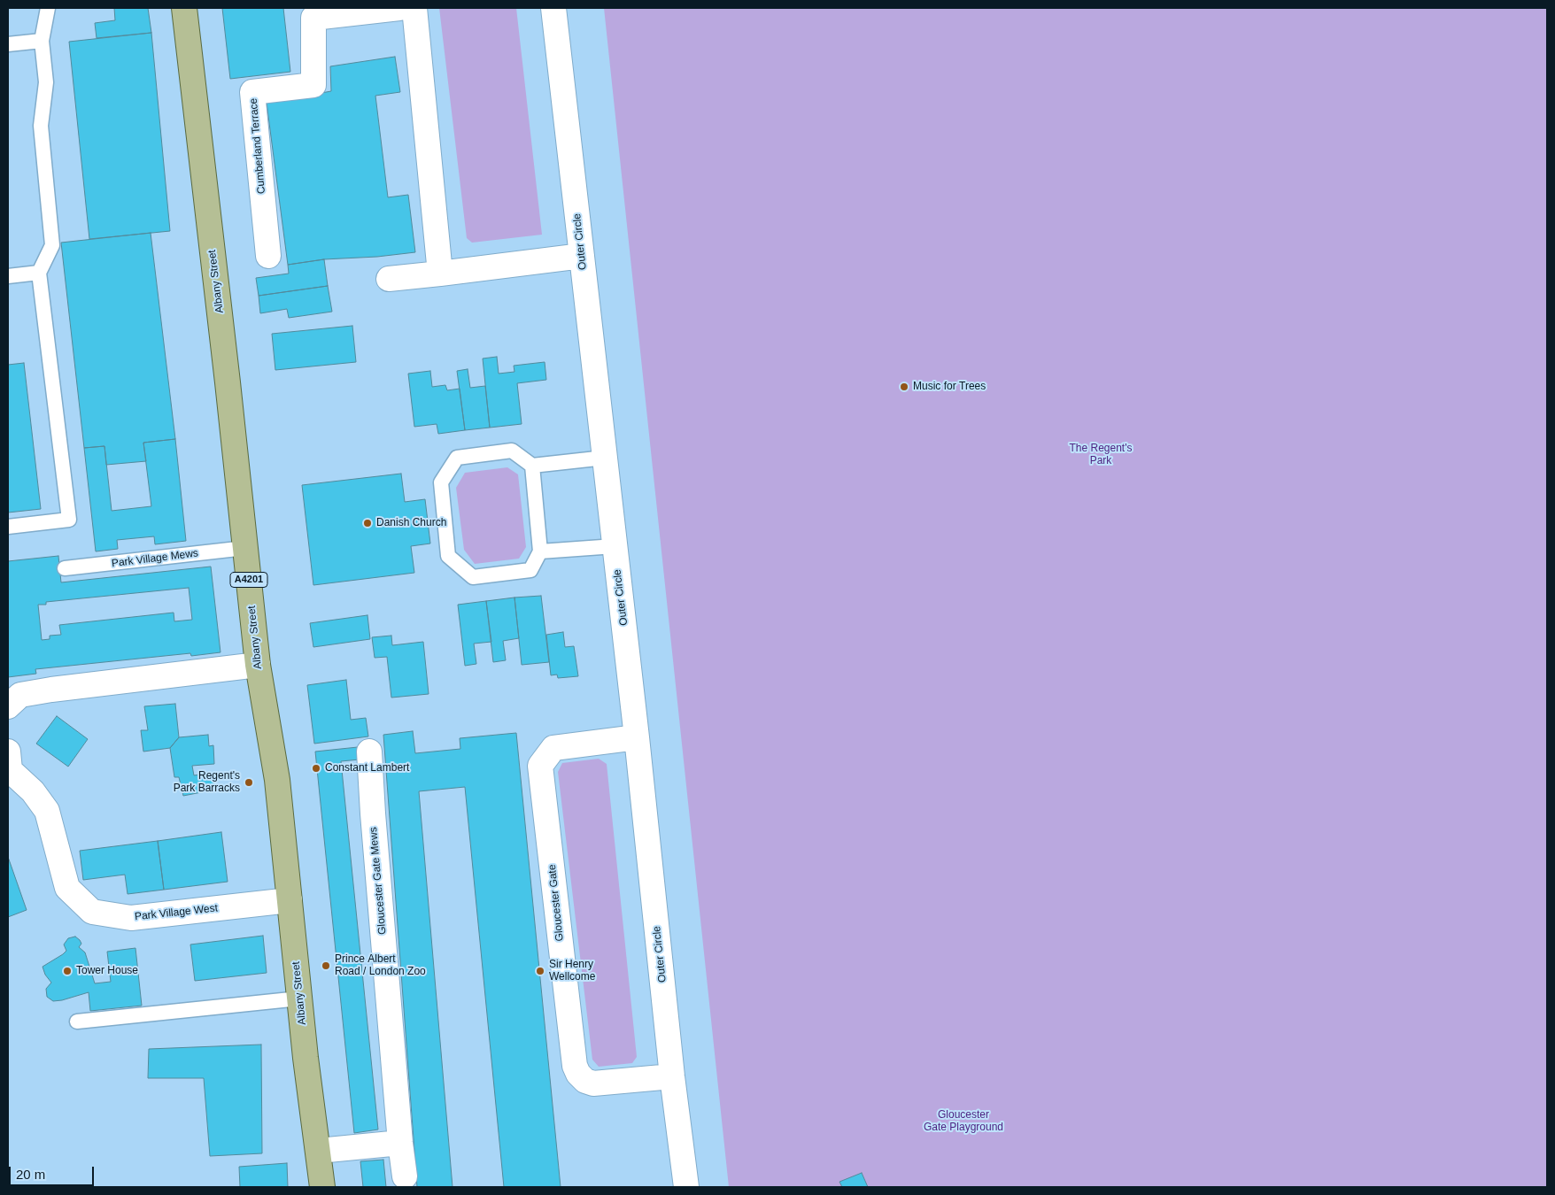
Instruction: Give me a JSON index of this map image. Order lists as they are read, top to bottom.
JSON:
{
  "streets": {
    "main road": ["Albany Street", "A4201"],
    "street": [
      "Cumberland Terrace",
      "Outer Circle",
      "Gloucester Gate Mews",
      "Gloucester Gate",
      "Park Village West"
    ],
    "lane": ["Park Village Mews"]
  },
  "crossings": [
    ["Outer Circle", "Gloucester Gate"],
    ["Albany Street", "Park Village Mews"],
    ["Albany Street", "Park Village West"]
  ],
  "parks": ["The Regent's Park", "Gloucester Gate Playground"],
  "places": [
    "Music for Trees",
    "Danish Church",
    "Constant Lambert",
    "Regent's Park Barracks",
    "Prince Albert Road / London Zoo",
    "Tower House",
    "Sir Henry Wellcome"
  ],
  "scale_bar": "20 m"
}
